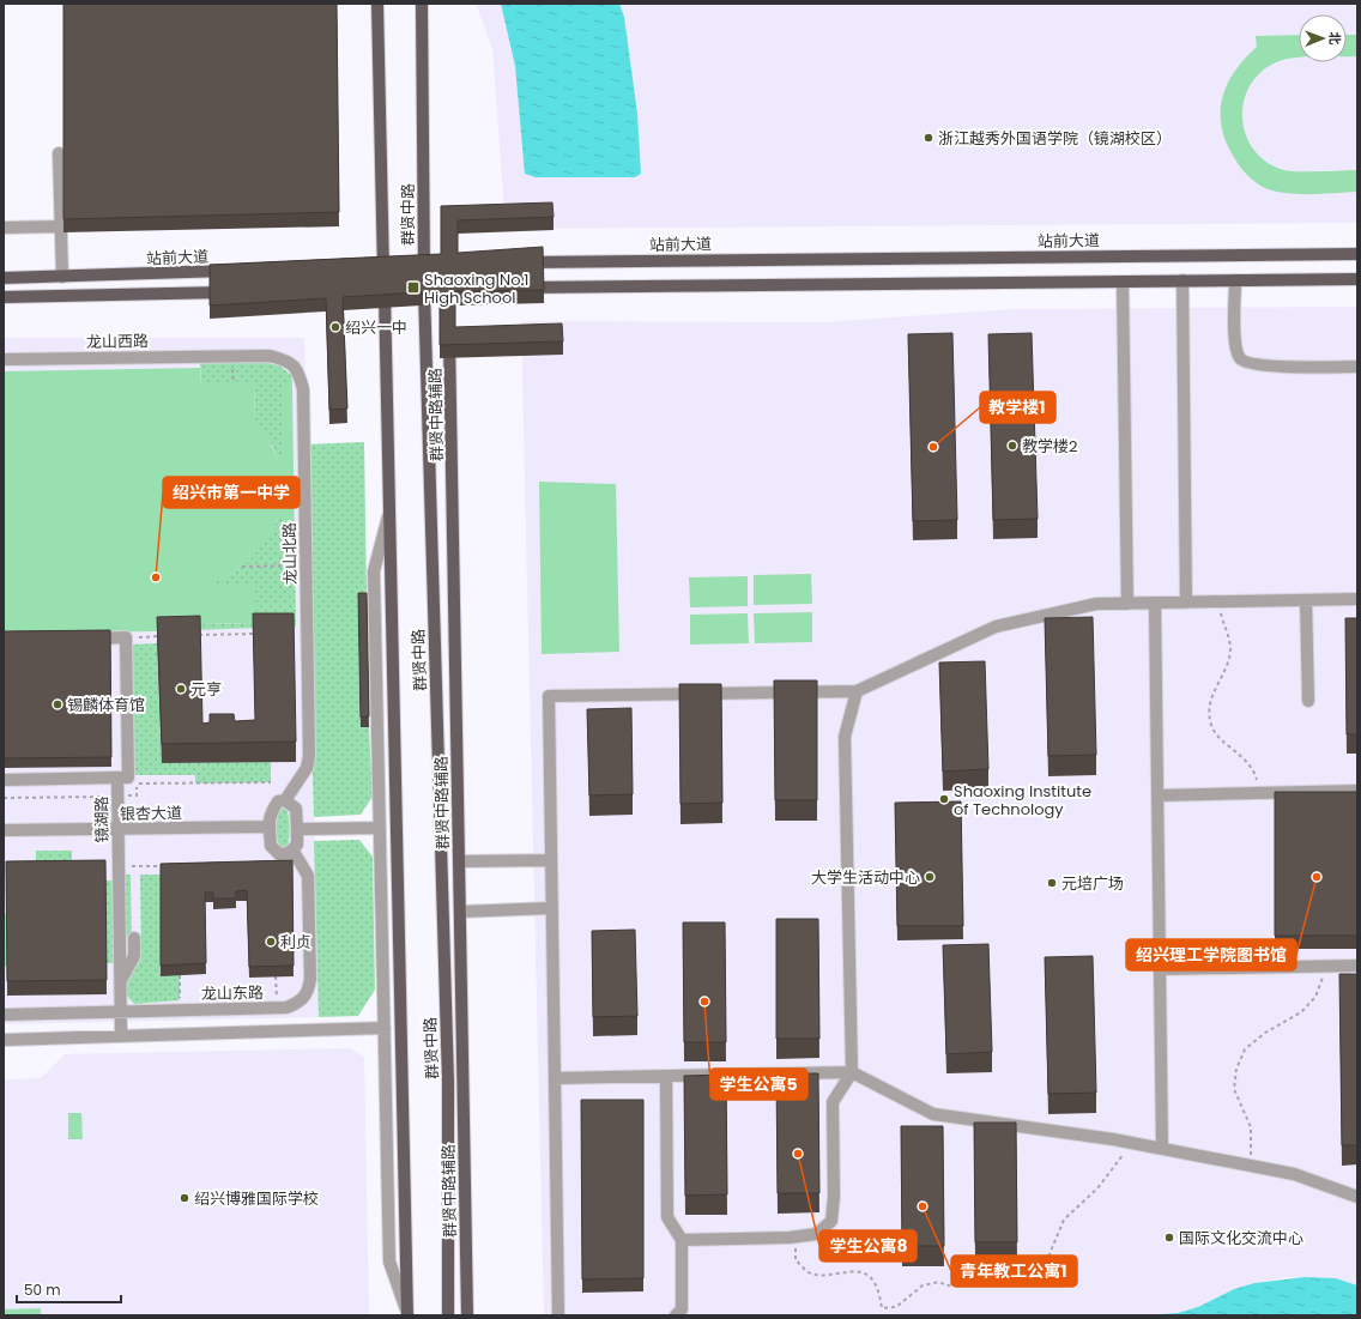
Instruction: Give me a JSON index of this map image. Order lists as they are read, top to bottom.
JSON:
{
  "streets": {
    "main road": ["群贤中路", "站前大道", "群贤中路辅路"],
    "street": [
      "龙山西路",
      "龙山北路",
      "银杏大道",
      "镜湖路",
      "龙山东路"
    ]
  },
  "crossings": [
    ["龙山西路", "龙山北路"],
    ["龙山北路", "银杏大道"],
    ["银杏大道", "镜湖路"],
    ["镜湖路", "龙山东路"]
  ],
  "places": {
    "other": [
      "浙江越秀外国语学院（镜湖校区）",
      "绍兴一中",
      "教学楼2",
      "教学楼1",
      "绍兴市第一中学",
      "元亨",
      "锡麟体育馆",
      "Shaoxing Institute of Technology",
      "大学生活动中心",
      "绍兴理工学院图书馆",
      "元培广场",
      "利贞",
      "学生公寓5",
      "学生公寓8",
      "绍兴博雅国际学校",
      "青年教工公寓1",
      "国际文化交流中心"
    ],
    "transit": ["Shaoxing No.1 High School"]
  },
  "scale_bar": "50 m",
  "north": "right"
}
